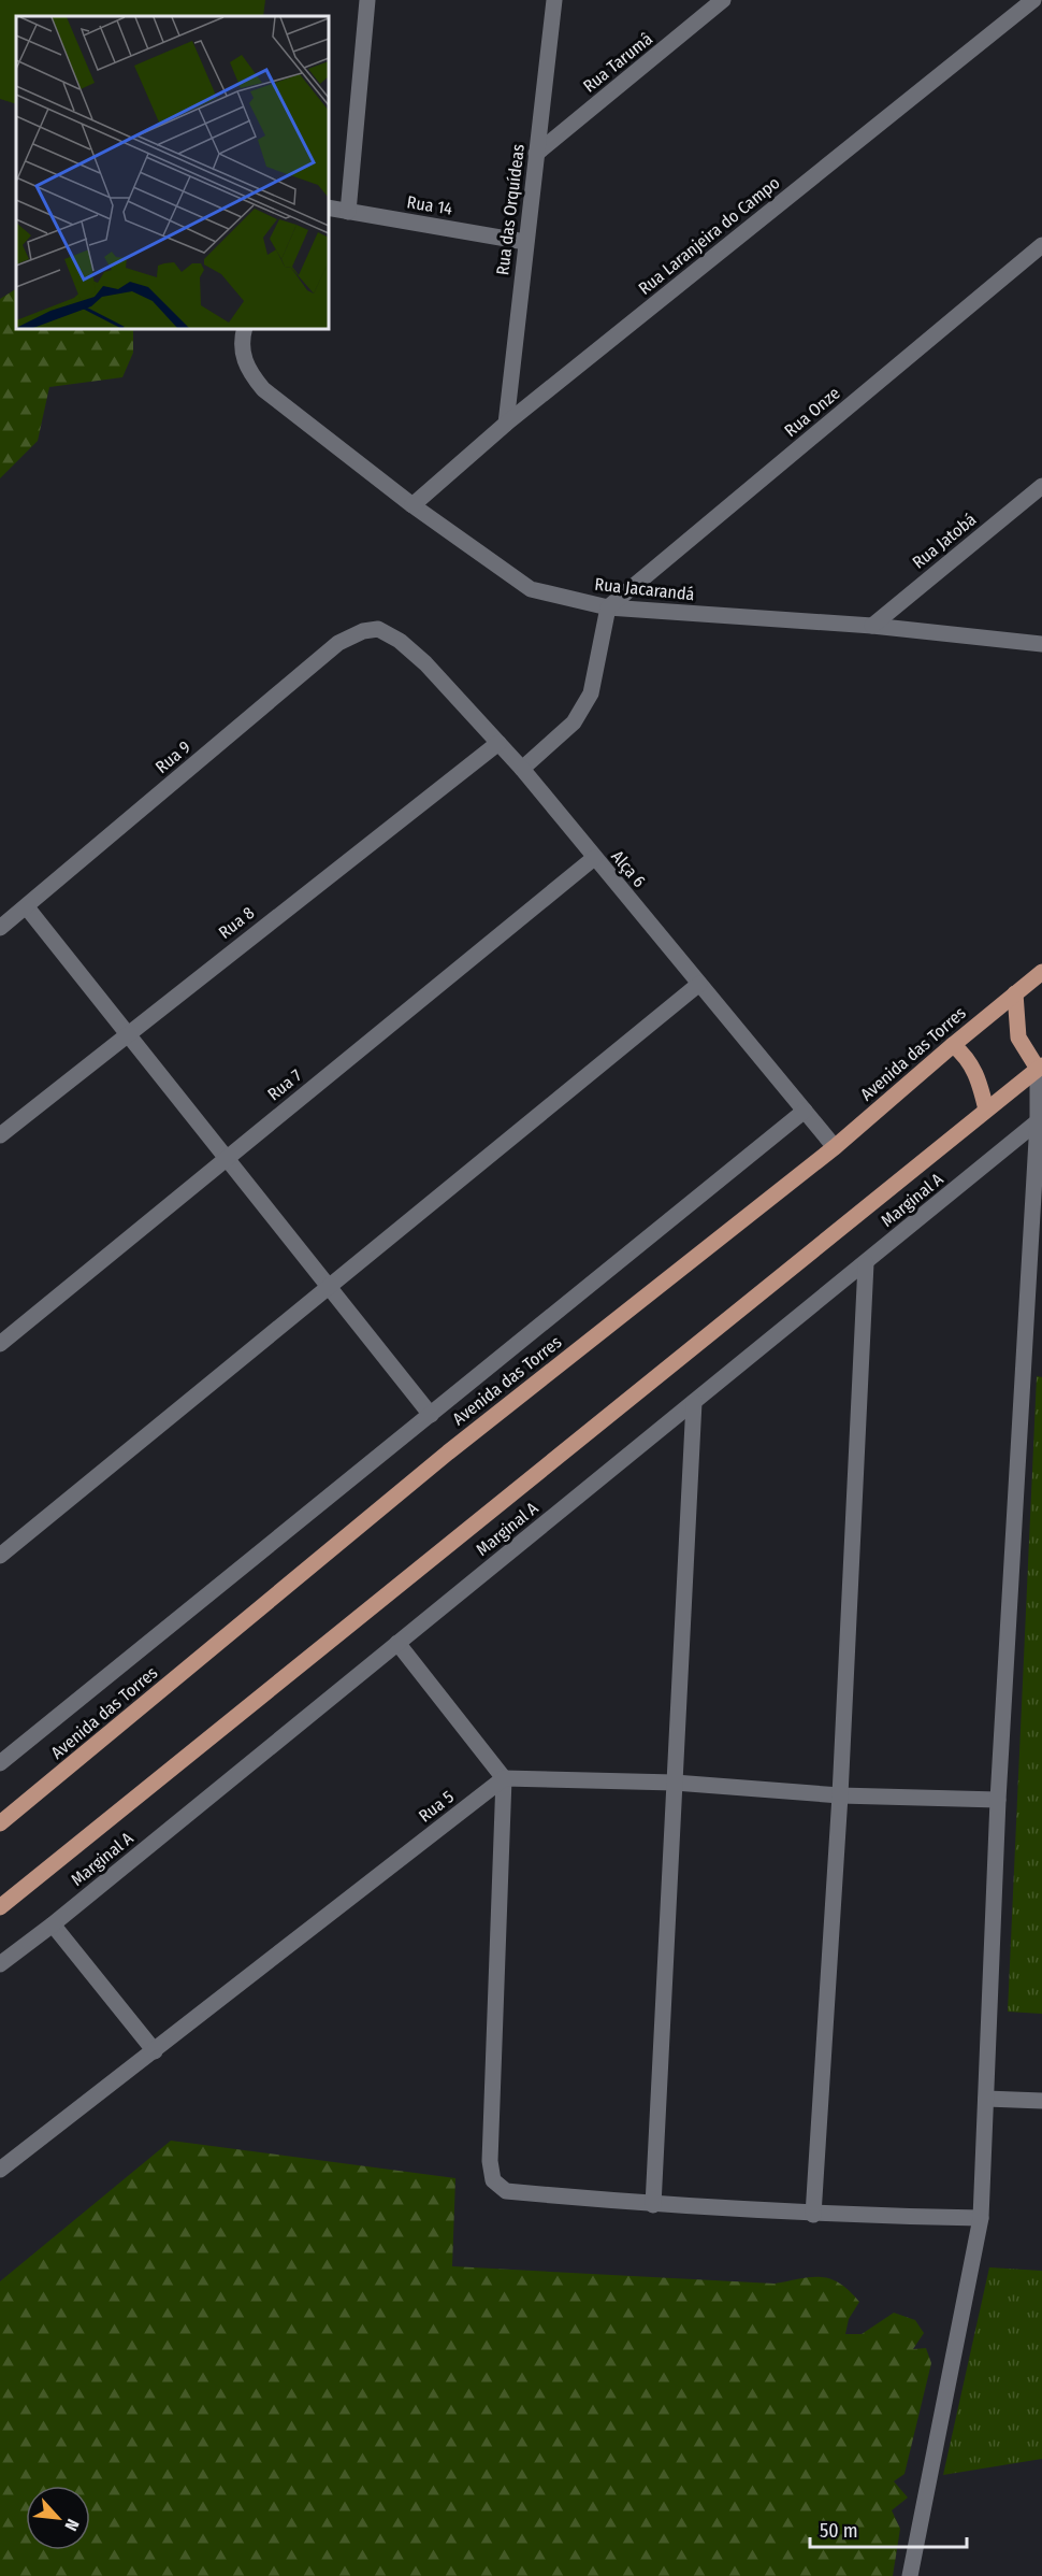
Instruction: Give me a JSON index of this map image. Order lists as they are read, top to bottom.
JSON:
{
  "streets": {
    "main road": ["Avenida das Torres"],
    "street": [
      "Rua Tarumâ",
      "Rua 14",
      "Rua das Orquídeas",
      "Rua Laranjeira do Campo",
      "Rua Onze",
      "Rua Jatobá",
      "Rua Jacarandá",
      "Rua 9",
      "Alça 6",
      "Rua 8",
      "Rua 7",
      "Marginal A",
      "Rua 5"
    ]
  },
  "crossings": [
    ["Rua Tarumâ", "Rua das Orquídeas"],
    ["Rua 14", "Rua das Orquídeas"],
    ["Rua das Orquídeas", "Rua Laranjeira do Campo"],
    ["Rua Laranjeira do Campo", "Rua Jacarandá"],
    ["Rua Onze", "Rua Jacarandá"],
    ["Rua Jatobá", "Rua Jacarandá"],
    ["Rua 9", "Alça 6"],
    ["Alça 6", "Rua 8"],
    ["Alça 6", "Avenida das Torres"],
    ["Alça 6", "Rua 7"]
  ],
  "scale_bar": "50 m",
  "north": "bottom right"
}
